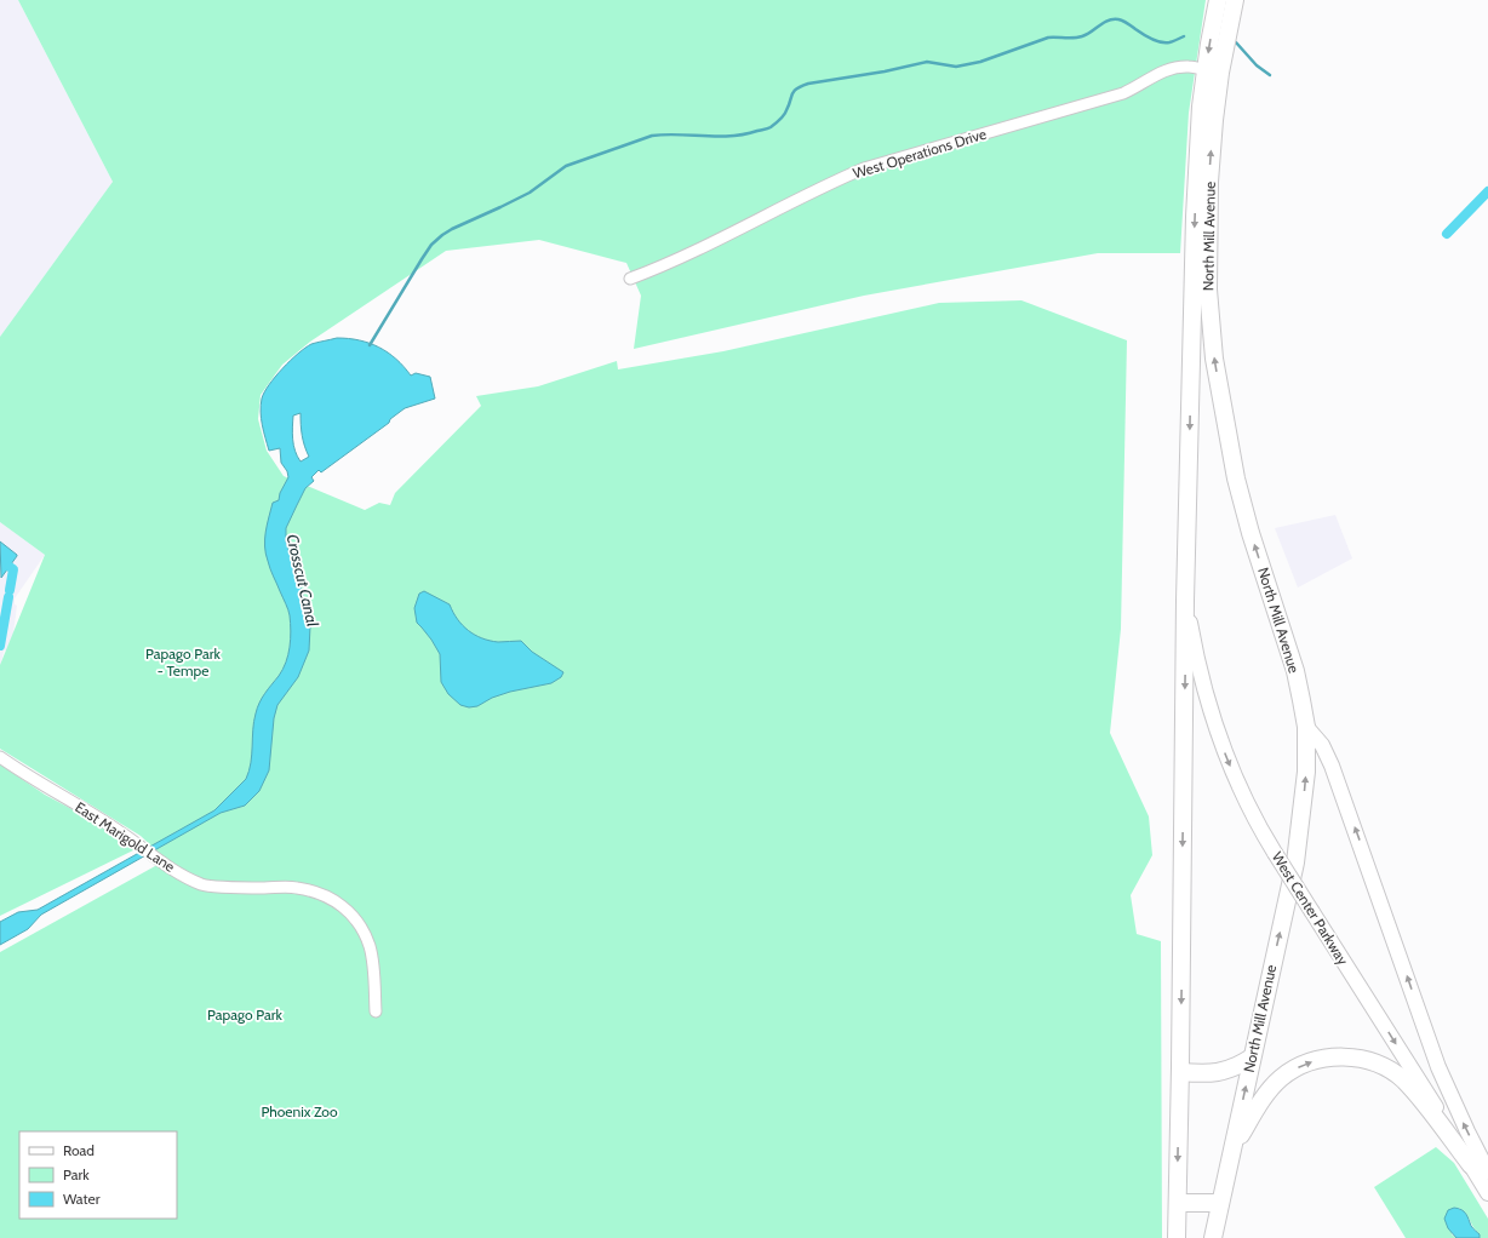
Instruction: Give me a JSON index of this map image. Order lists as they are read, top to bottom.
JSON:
{
  "streets": {
    "main road": ["North Mill Avenue"],
    "street": ["West Operations Drive", "East Marigold Lane", "West Center Parkway"]
  },
  "crossings": [
    ["West Operations Drive", "North Mill Avenue"],
    ["North Mill Avenue", "West Center Parkway"]
  ],
  "water": ["Crosscut Canal"],
  "parks": ["Papago Park - Tempe", "Papago Park", "Phoenix Zoo"],
  "legend": ["Road", "Park", "Water"]
}
